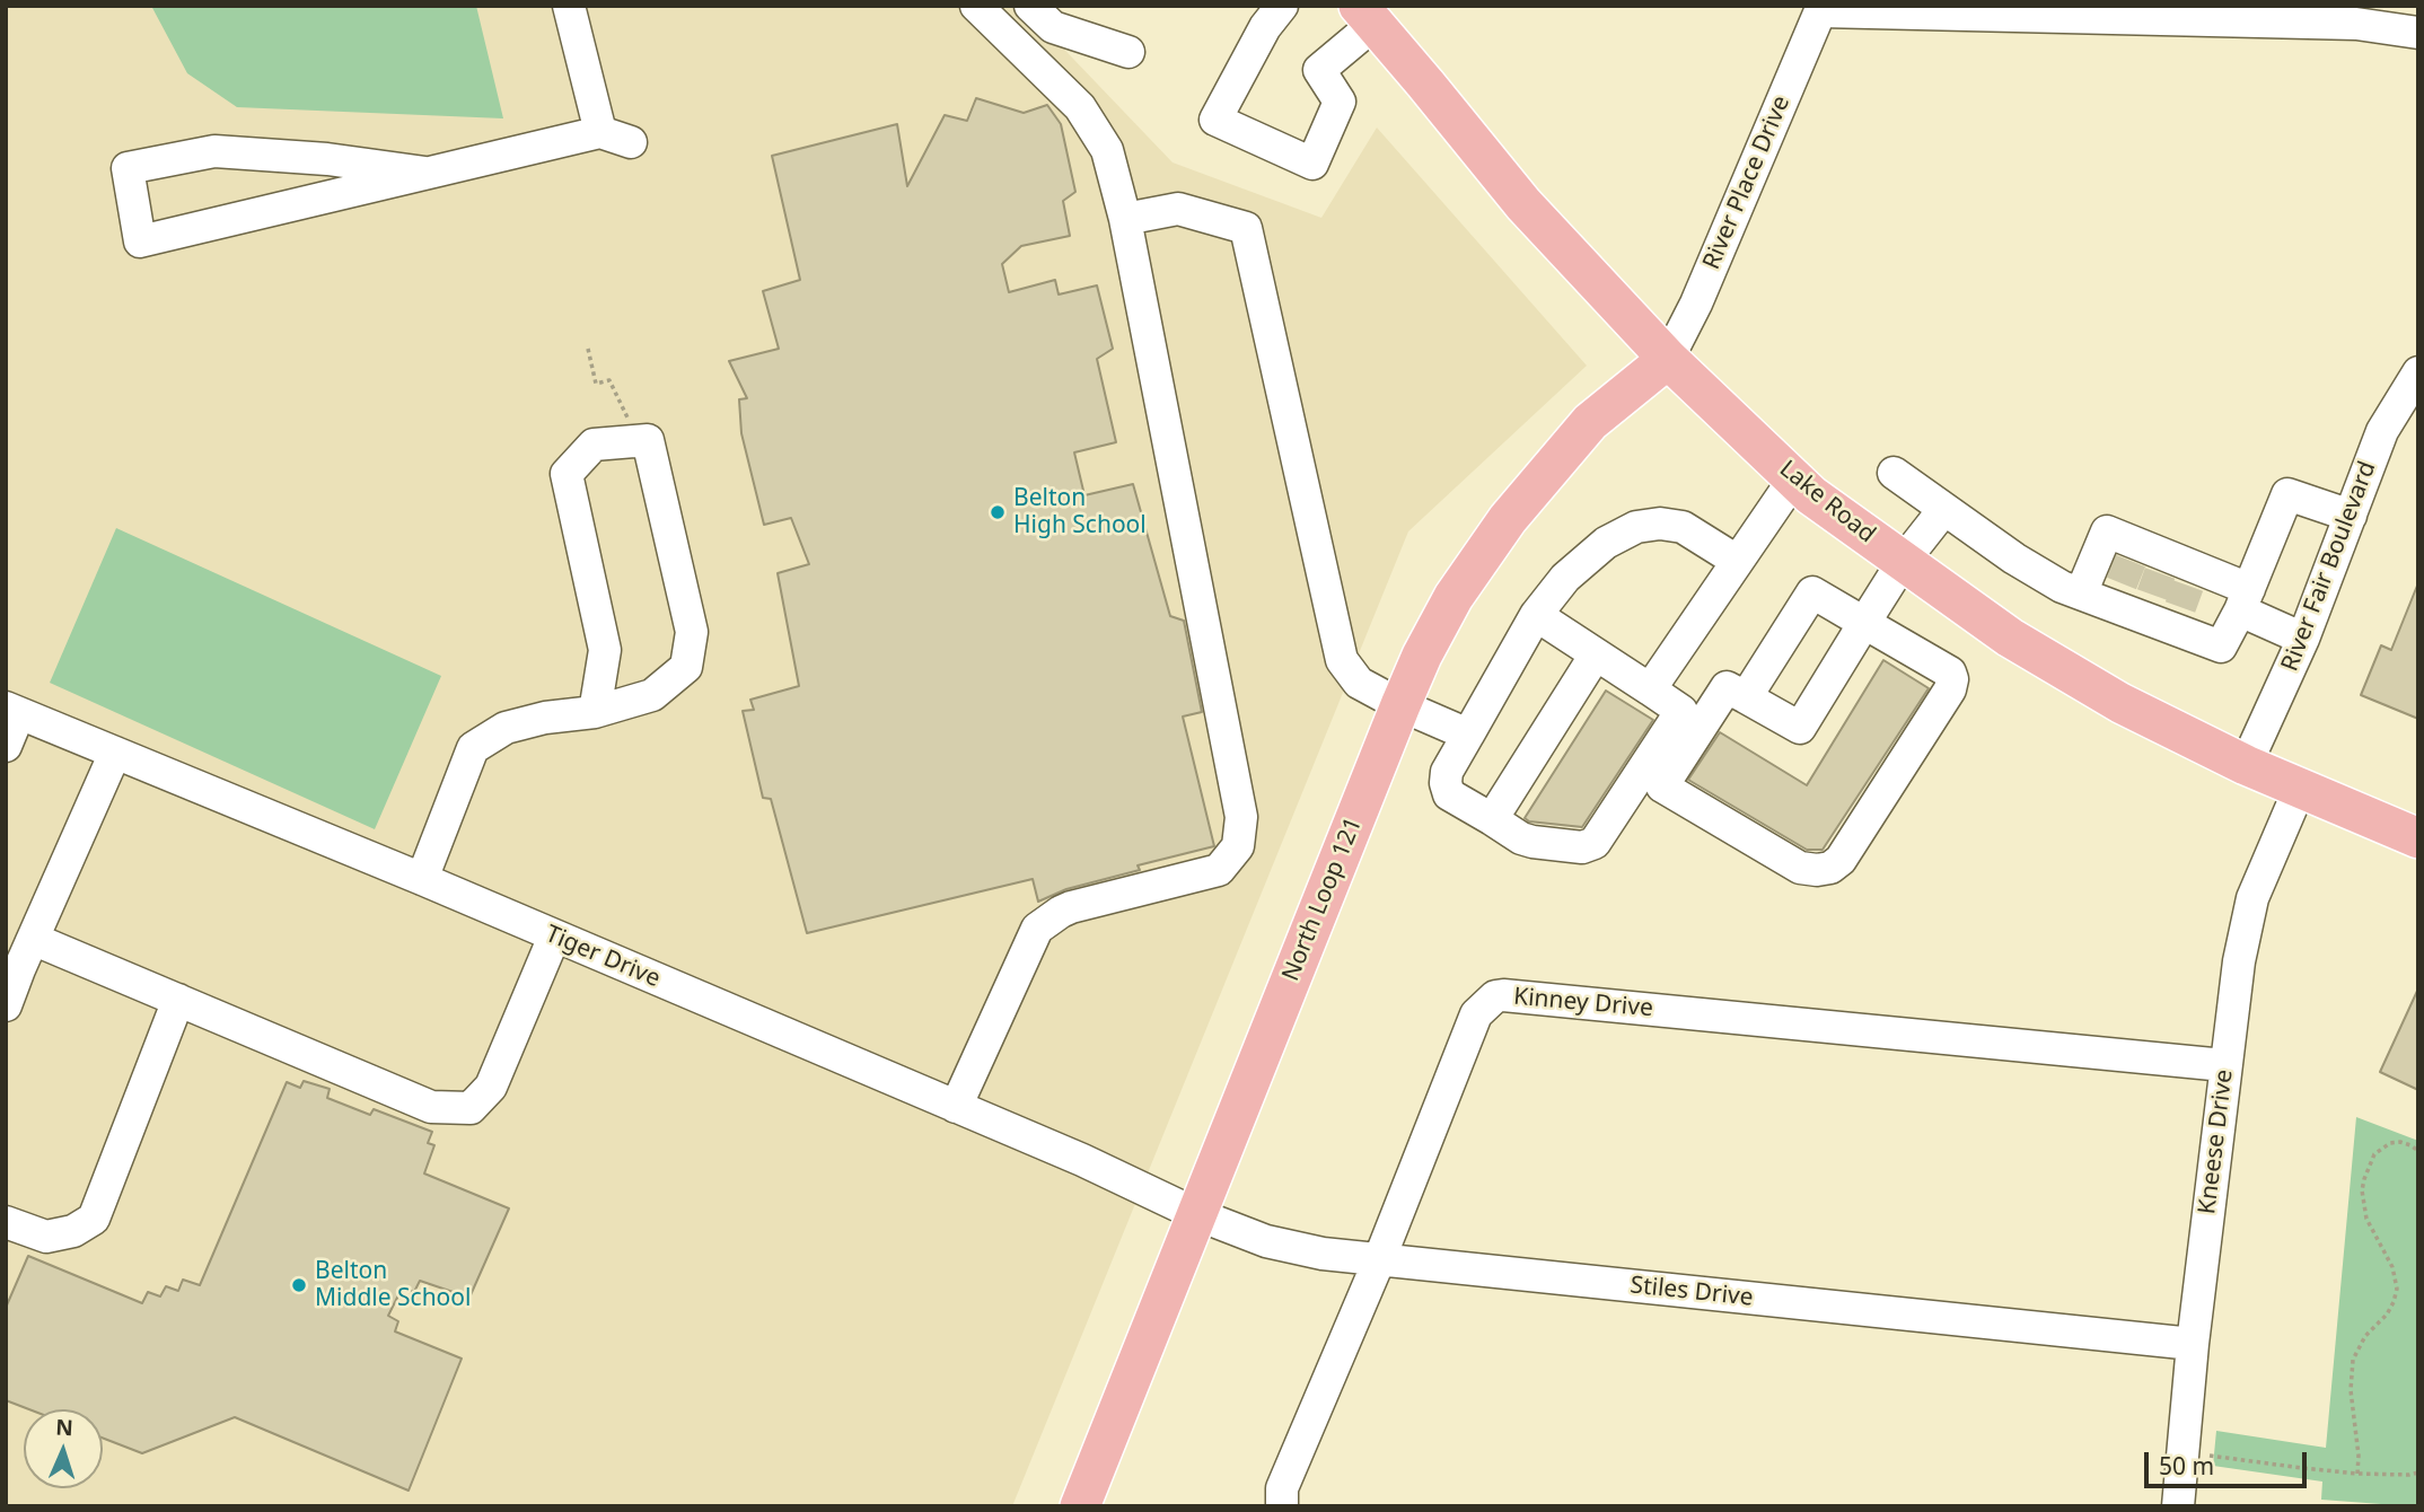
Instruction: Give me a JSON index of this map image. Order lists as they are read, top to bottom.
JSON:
{
  "streets": {
    "main road": ["Lake Road", "North Loop 121"],
    "street": [
      "River Place Drive",
      "River Fair Boulevard",
      "Tiger Drive",
      "Kinney Drive",
      "Kneese Drive",
      "Stiles Drive"
    ]
  },
  "crossings": [
    ["River Place Drive", "Lake Road"],
    ["River Place Drive", "North Loop 121"],
    ["Lake Road", "River Fair Boulevard"],
    ["Lake Road", "North Loop 121"],
    ["Lake Road", "Kneese Drive"],
    ["North Loop 121", "Tiger Drive"],
    ["North Loop 121", "Stiles Drive"],
    ["Tiger Drive", "Stiles Drive"],
    ["Kinney Drive", "Kneese Drive"],
    ["Kinney Drive", "Stiles Drive"],
    ["Kneese Drive", "Stiles Drive"]
  ],
  "places": ["Belton High School", "Belton Middle School"],
  "scale_bar": "50 m",
  "north": "top"
}
